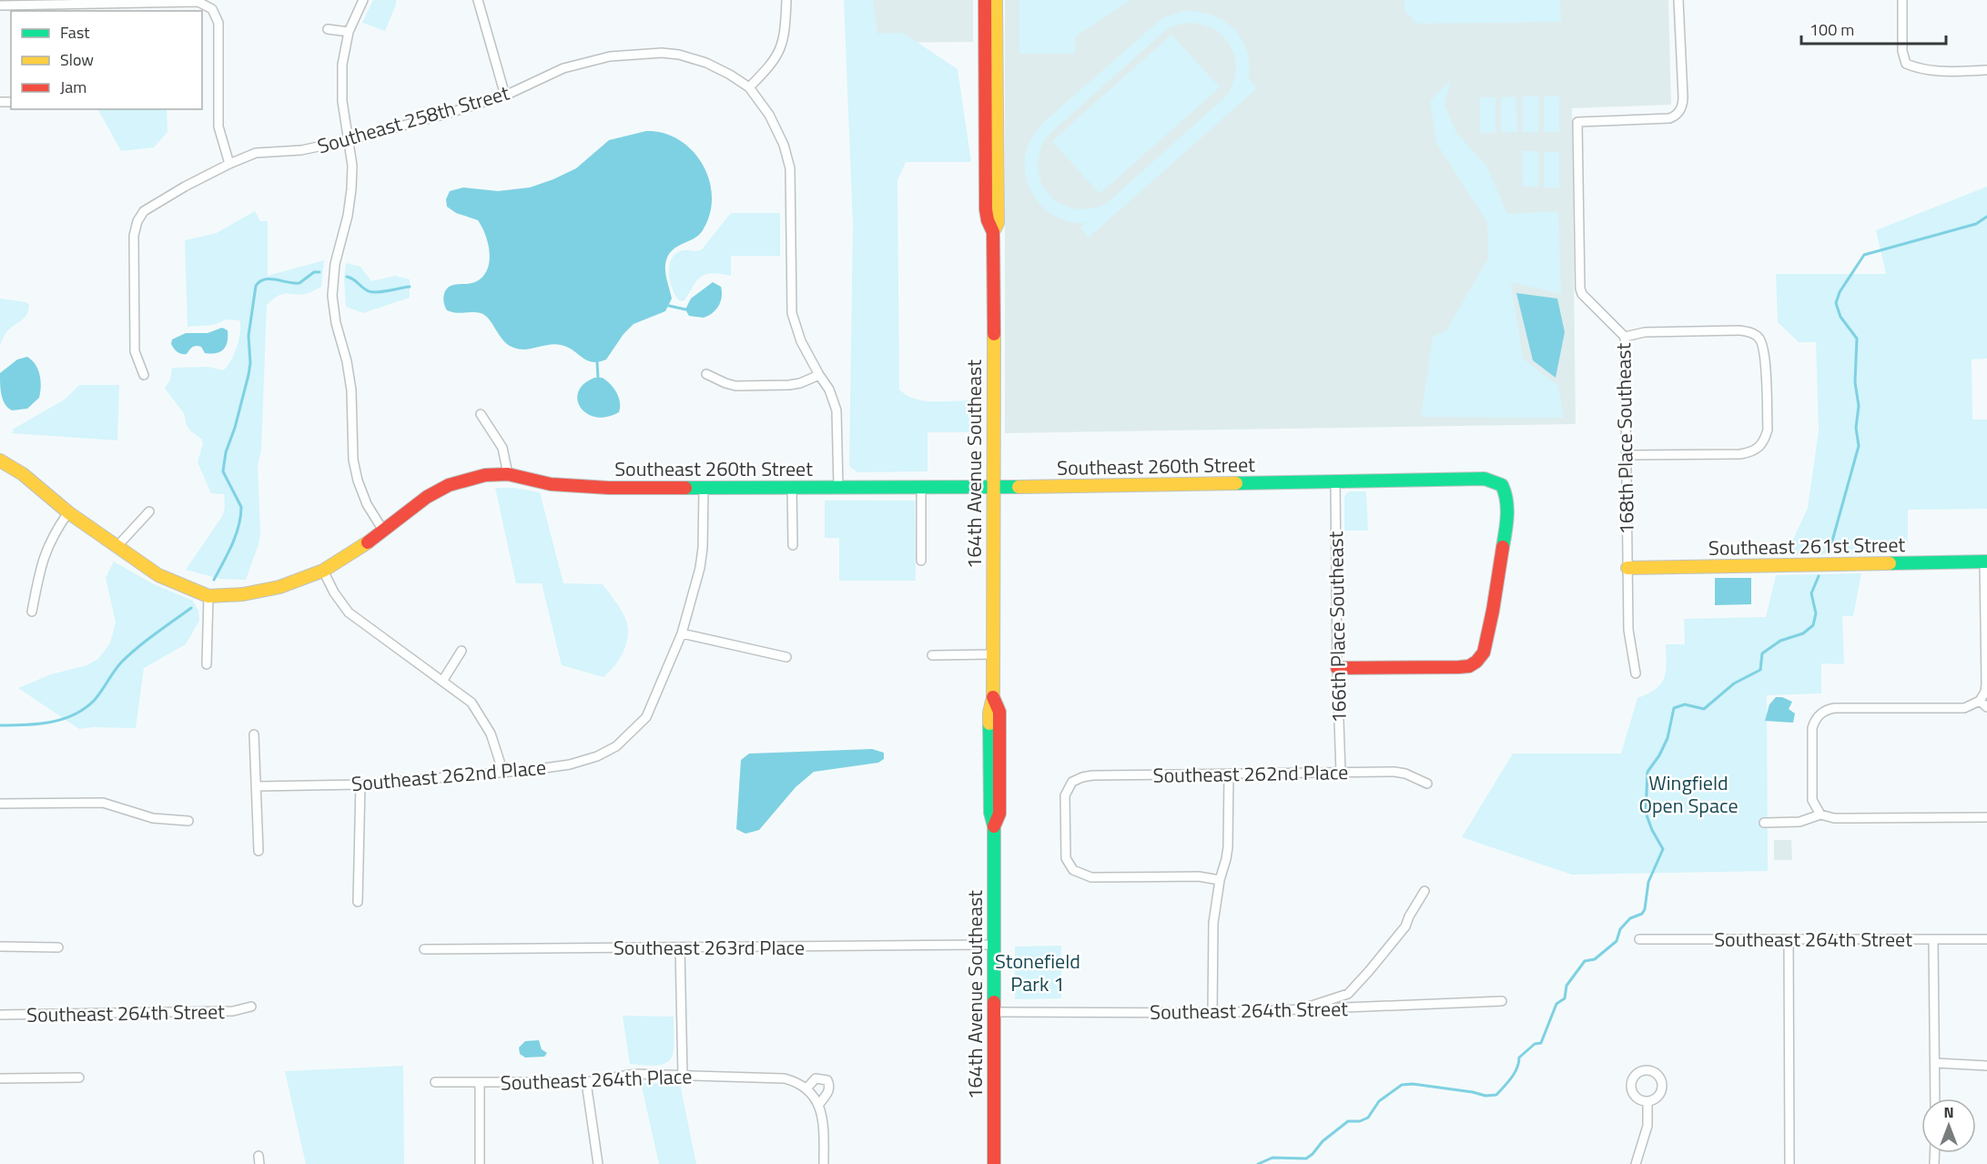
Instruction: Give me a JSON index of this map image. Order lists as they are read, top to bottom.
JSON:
{
  "streets": {
    "street": [
      "Southeast 258th Street",
      "168th Place Southeast",
      "164th Avenue Southeast",
      "Southeast 260th Street",
      "Southeast 261st Street",
      "166th Place Southeast",
      "Southeast 262nd Place",
      "Southeast 264th Street",
      "Southeast 263rd Place",
      "Southeast 264th Place"
    ]
  },
  "crossings": [
    ["168th Place Southeast", "Southeast 261st Street"],
    ["164th Avenue Southeast", "Southeast 260th Street"],
    ["164th Avenue Southeast", "Southeast 264th Street"],
    ["164th Avenue Southeast", "Southeast 263rd Place"],
    ["Southeast 260th Street", "166th Place Southeast"],
    ["Southeast 260th Street", "Southeast 262nd Place"],
    ["166th Place Southeast", "Southeast 262nd Place"]
  ],
  "parks": ["Wingfield Open Space", "Stonefield Park 1"],
  "legend": ["Fast", "Slow", "Jam"],
  "scale_bar": "100 m",
  "north": "top"
}
